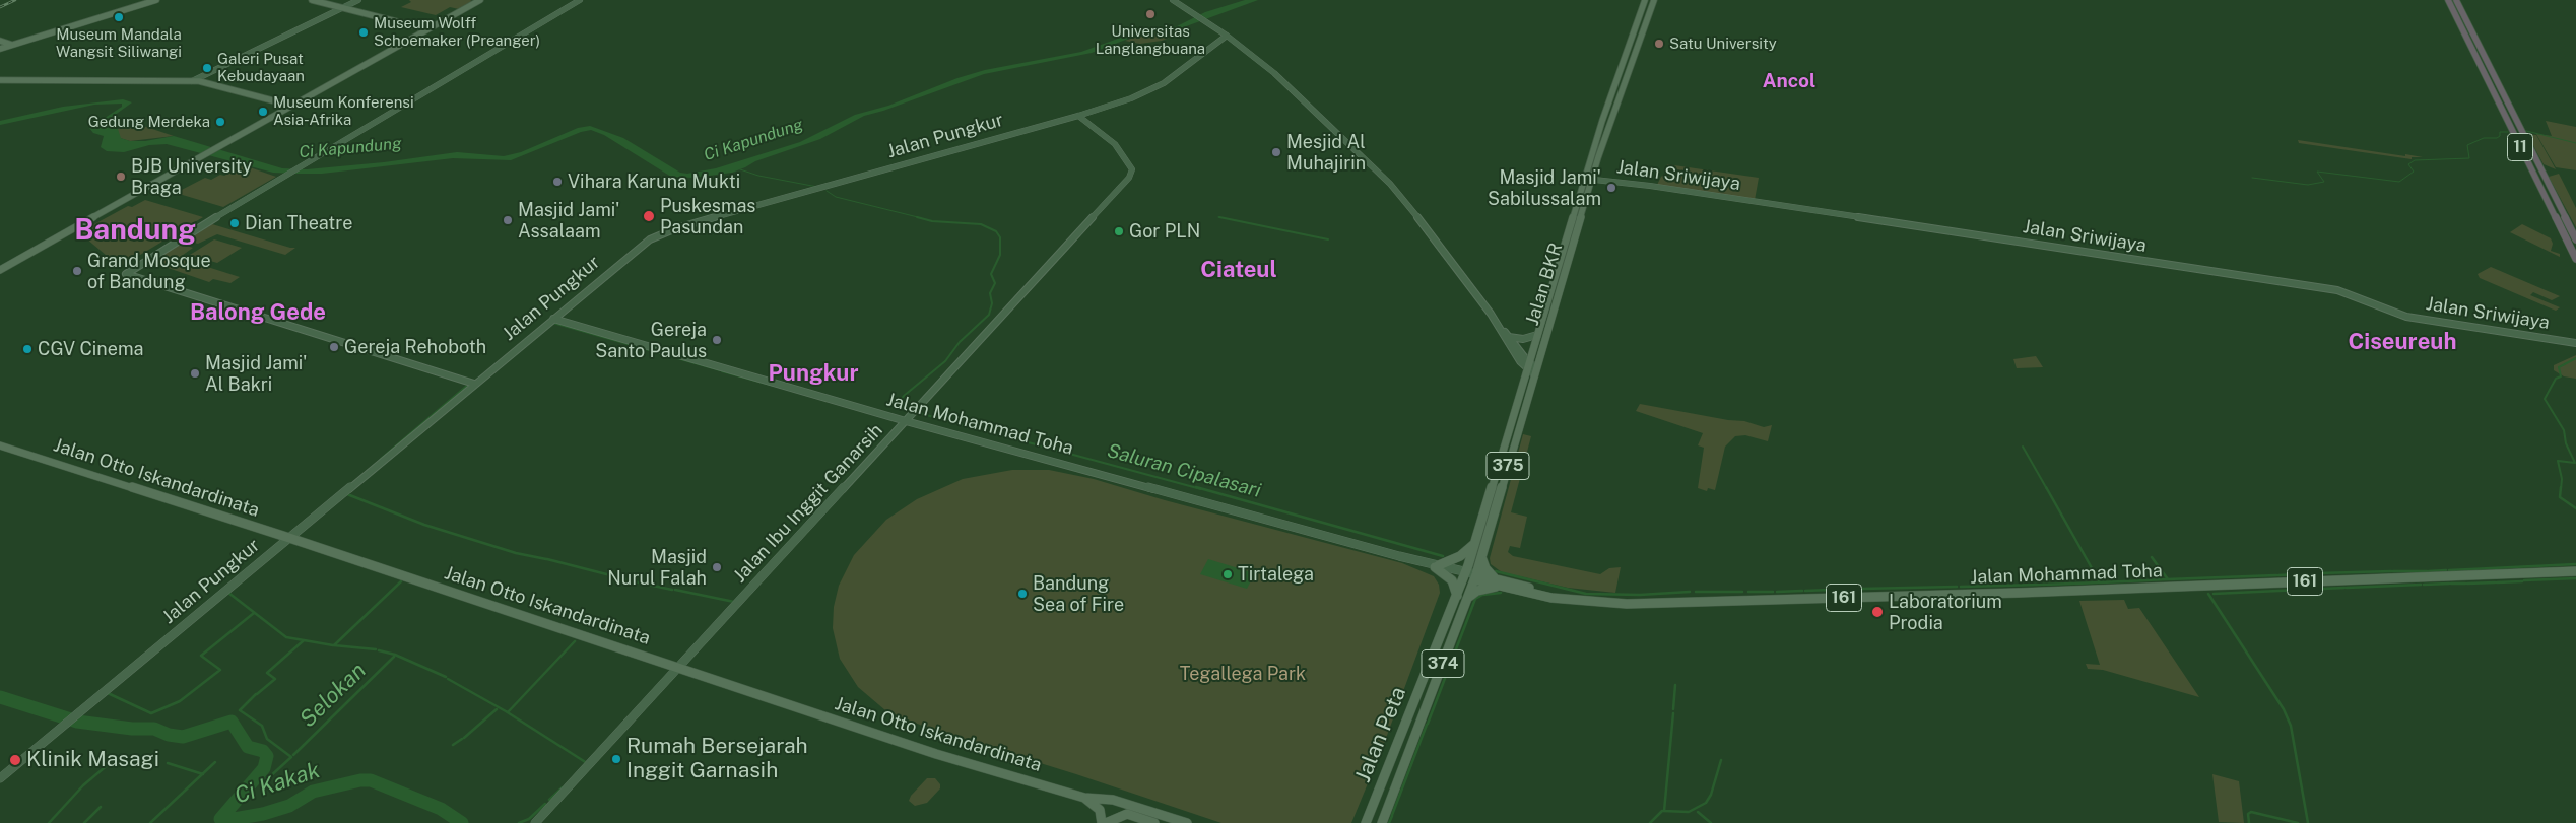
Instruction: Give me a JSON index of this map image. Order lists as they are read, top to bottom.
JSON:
{
  "streets": {
    "highway": ["11"],
    "main road": [
      "Jalan Pungkur",
      "Jalan Sriwijaya",
      "Jalan BKR",
      "Jalan Mohammad Toha",
      "375",
      "Jalan Otto Iskandardinata",
      "Jalan Ibu Inggit Ganarsih",
      "161",
      "374",
      "Jalan Peta"
    ]
  },
  "crossings": [
    ["Jalan Pungkur", "Jalan Mohammad Toha"],
    ["Jalan Pungkur", "Jalan Otto Iskandardinata"],
    ["Jalan Pungkur", "Jalan Ibu Inggit Ganarsih"],
    ["Jalan Sriwijaya", "Jalan BKR"],
    ["Jalan BKR", "Jalan Mohammad Toha"],
    ["Jalan BKR", "Jalan Peta"],
    ["Jalan Mohammad Toha", "Jalan Ibu Inggit Ganarsih"],
    ["Jalan Mohammad Toha", "Jalan Peta"],
    ["Jalan Otto Iskandardinata", "Jalan Ibu Inggit Ganarsih"]
  ],
  "districts": [
    "Ancol",
    "Bandung",
    "Ciateul",
    "Balong Gede",
    "Ciseureuh",
    "Pungkur"
  ],
  "water": [
    "Ci Kapundung",
    "Saluran Cipalasari",
    "Selokan",
    "Ci Kakak"
  ],
  "parks": ["Tegallega Park"],
  "places": [
    "Universitas Langlangbuana",
    "Museum Mandala Wangsit Siliwangi",
    "Museum Wolff Schoemaker (Preanger)",
    "Satu University",
    "Galeri Pusat Kebudayaan",
    "Museum Konferensi Asia-Afrika",
    "Gedung Merdeka",
    "Mesjid Al Muhajirin",
    "BJB University Braga",
    "Vihara Karuna Mukti",
    "Masjid Jami' Sabilussalam",
    "Puskesmas Pasundan",
    "Masjid Jami' Assalaam",
    "Dian Theatre",
    "Gor PLN",
    "Grand Mosque of Bandung",
    "Gereja Santo Paulus",
    "Gereja Rehoboth",
    "CGV Cinema",
    "Masjid Jami' Al Bakri",
    "Masjid Nurul Falah",
    "Tirtalega",
    "Bandung Sea of Fire",
    "Laboratorium Prodia",
    "Rumah Bersejarah Inggit Garnasih",
    "Klinik Masagi"
  ]
}
